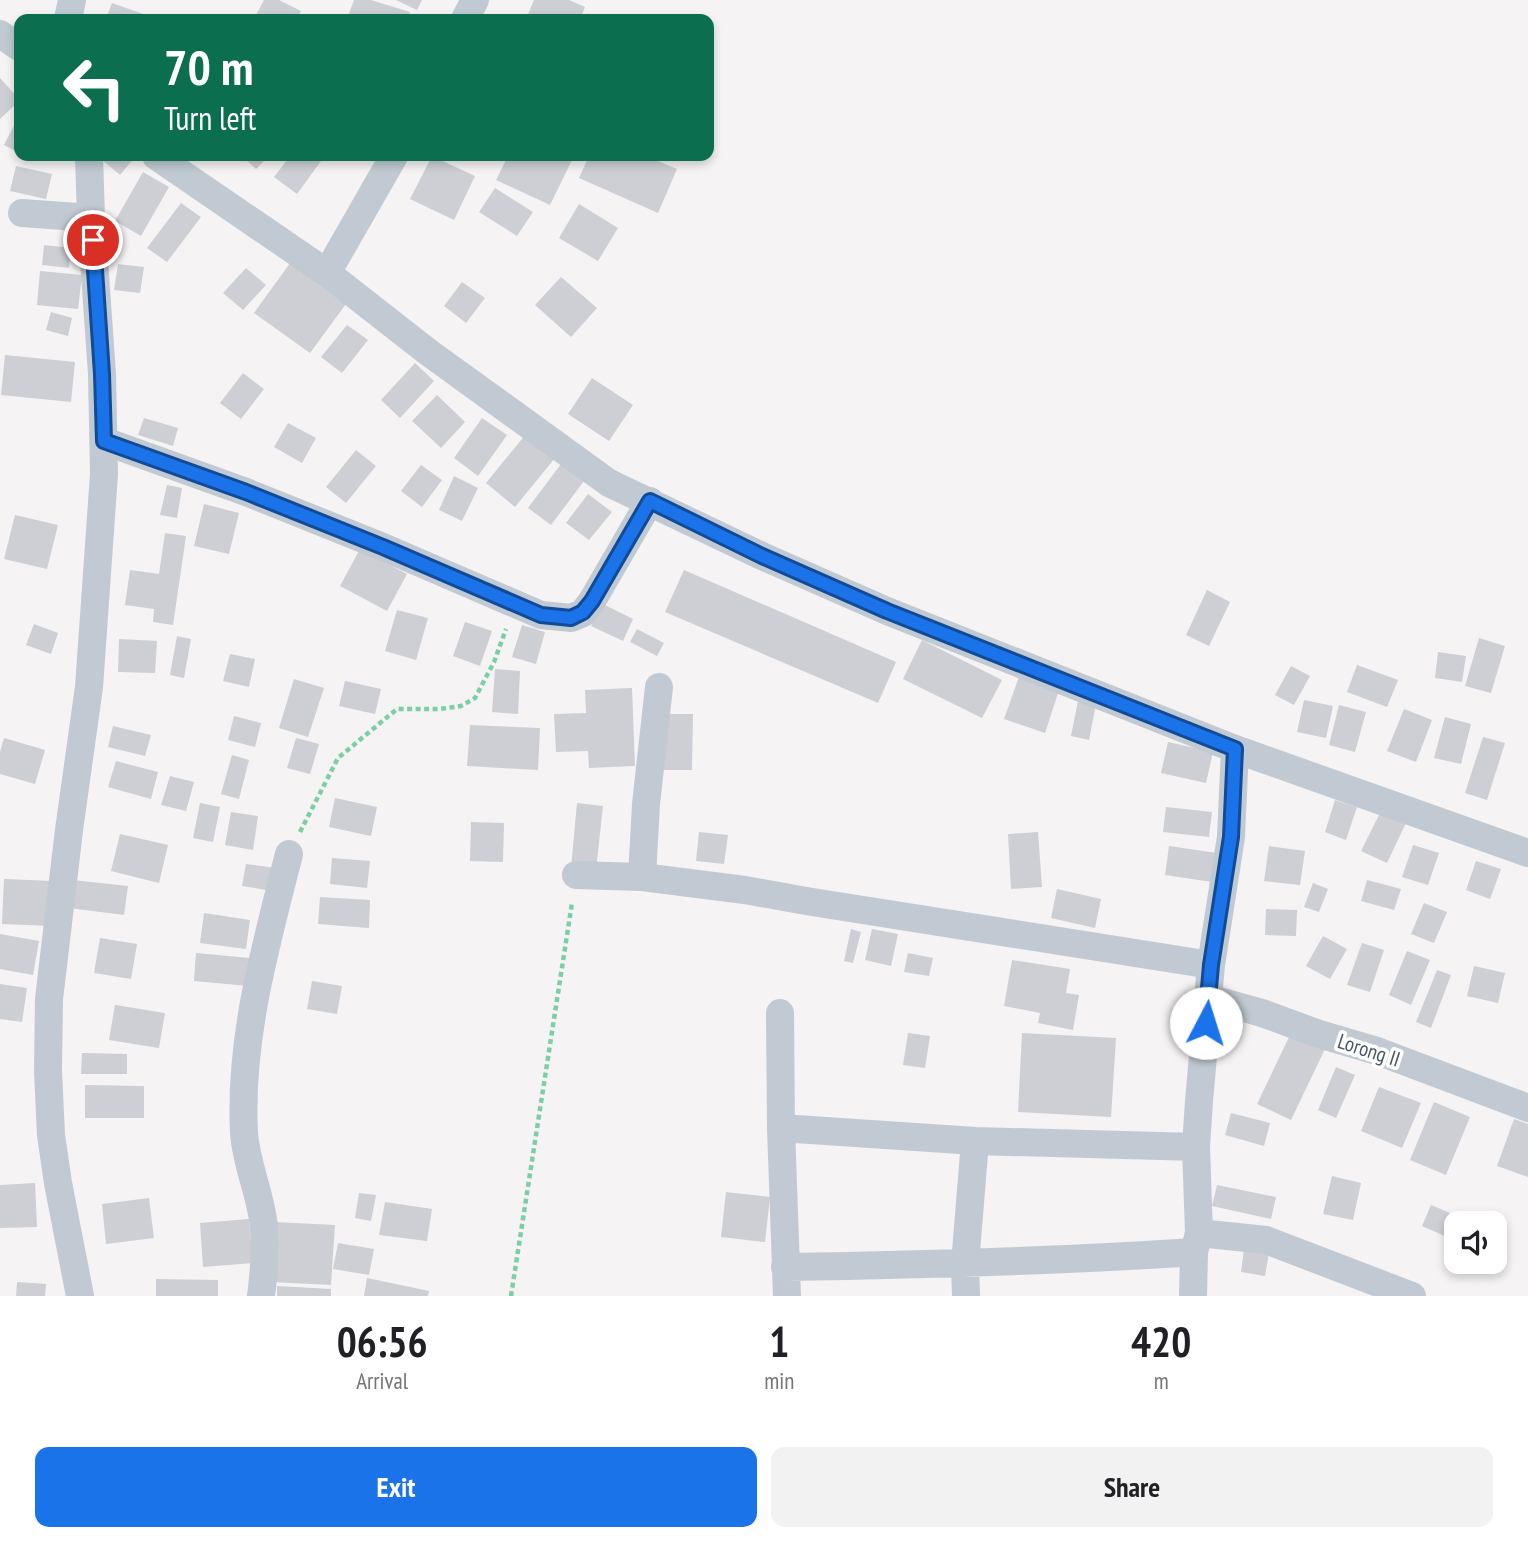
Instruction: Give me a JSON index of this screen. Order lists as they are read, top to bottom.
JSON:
{
  "streets": {
    "street": ["Lorong II"]
  },
  "page": {
    "turn": ["70 m", "Turn left"],
    "eta": [
      "06:56",
      "Arrival",
      "1",
      "min",
      "420",
      "m"
    ],
    "buttons": ["Exit", "Share"]
  }
}
